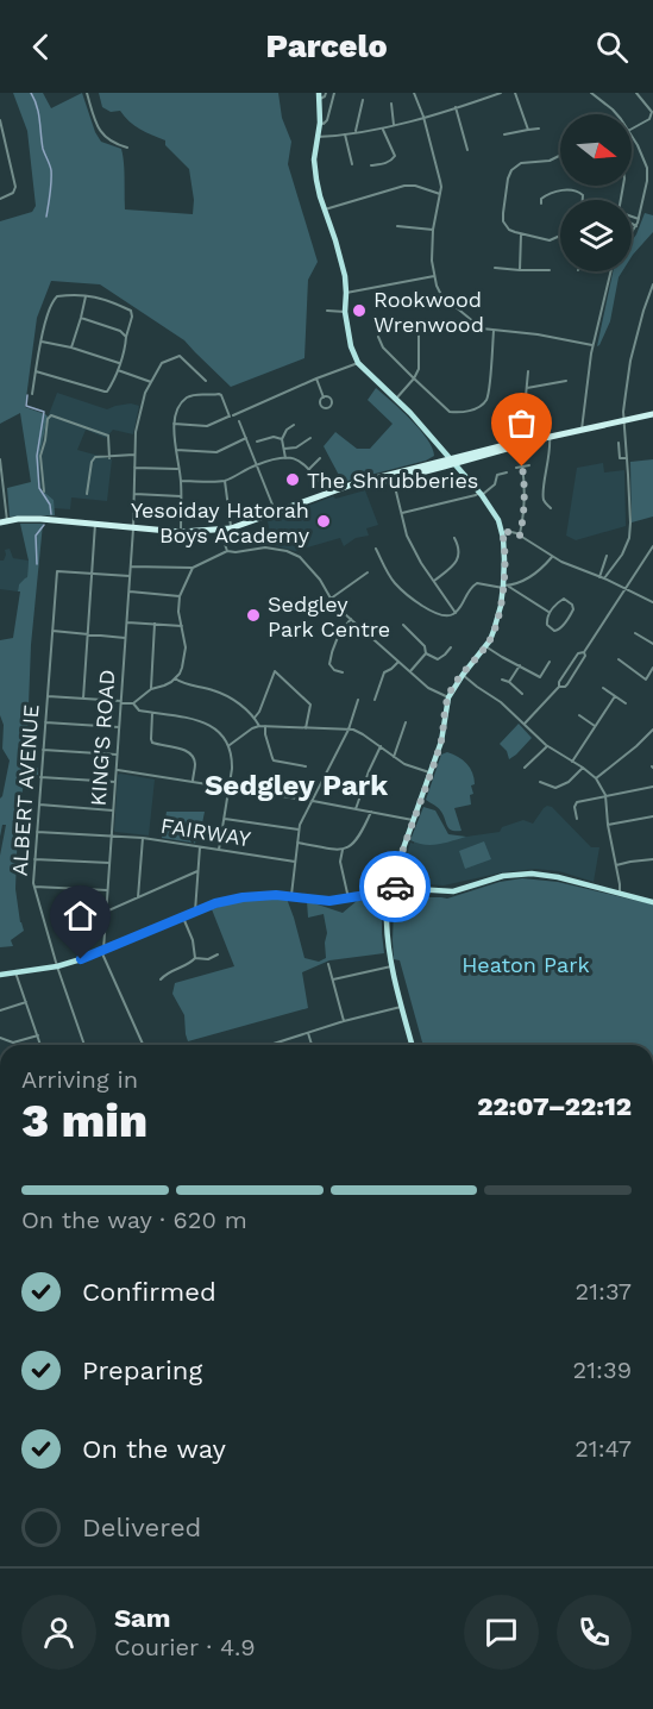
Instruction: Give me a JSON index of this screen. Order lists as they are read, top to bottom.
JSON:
{
  "streets": {
    "street": ["KING'S ROAD", "ALBERT AVENUE", "FAIRWAY"]
  },
  "crossings": [
    ["KING'S ROAD", "FAIRWAY"],
    ["ALBERT AVENUE", "FAIRWAY"]
  ],
  "districts": ["Sedgley Park"],
  "parks": ["Heaton Park"],
  "places": [
    "Rookwood Wrenwood",
    "The Shrubberies",
    "Yesoiday Hatorah Boys Academy",
    "Sedgley Park Centre"
  ],
  "north": "right",
  "page": {
    "header": "Parcelo",
    "heading": ["3 min", "Arriving in", "22:07–22:12"],
    "panel": ["Sam", "Courier · 4.9"],
    "bar": "On the way · 620 m",
    "list": [
      ["Confirmed", "21:37"],
      ["Preparing", "21:39"],
      ["On the way", "21:47"],
      "Delivered"
    ]
  }
}
